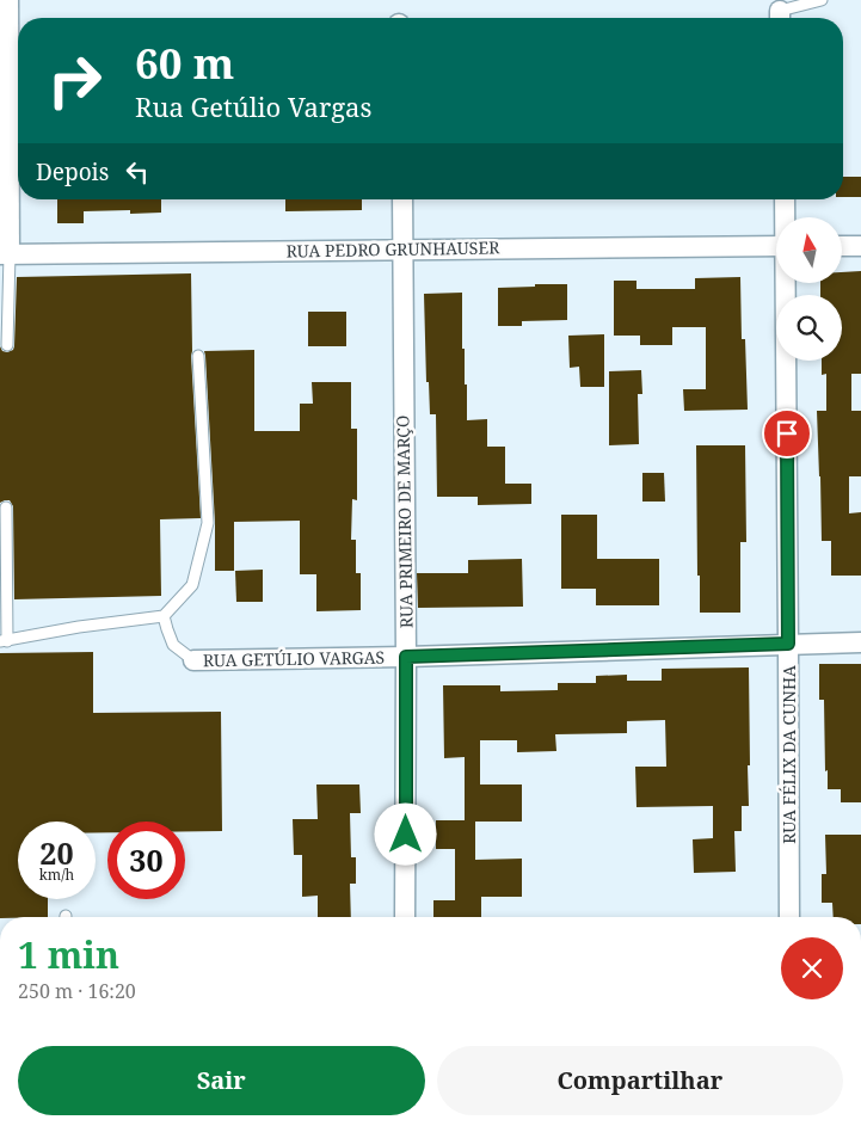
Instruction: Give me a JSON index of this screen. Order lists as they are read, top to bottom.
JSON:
{
  "streets": {
    "street": [
      "RUA PEDRO GRUNHAUSER",
      "RUA PRIMEIRO DE MARÇO",
      "RUA GETÚLIO VARGAS",
      "RUA FÉLIX DA CUNHA"
    ]
  },
  "crossings": [
    ["RUA PEDRO GRUNHAUSER", "RUA PRIMEIRO DE MARÇO"],
    ["RUA PRIMEIRO DE MARÇO", "RUA GETÚLIO VARGAS"],
    ["RUA GETÚLIO VARGAS", "RUA FÉLIX DA CUNHA"]
  ],
  "north": "top",
  "page": {
    "turn": ["60 m", "Rua Getúlio Vargas"],
    "then": "Depois",
    "speed": "20 km/h",
    "limit": "30",
    "heading": ["1 min", "250 m · 16:20"],
    "buttons": ["Sair", "Compartilhar"]
  }
}
